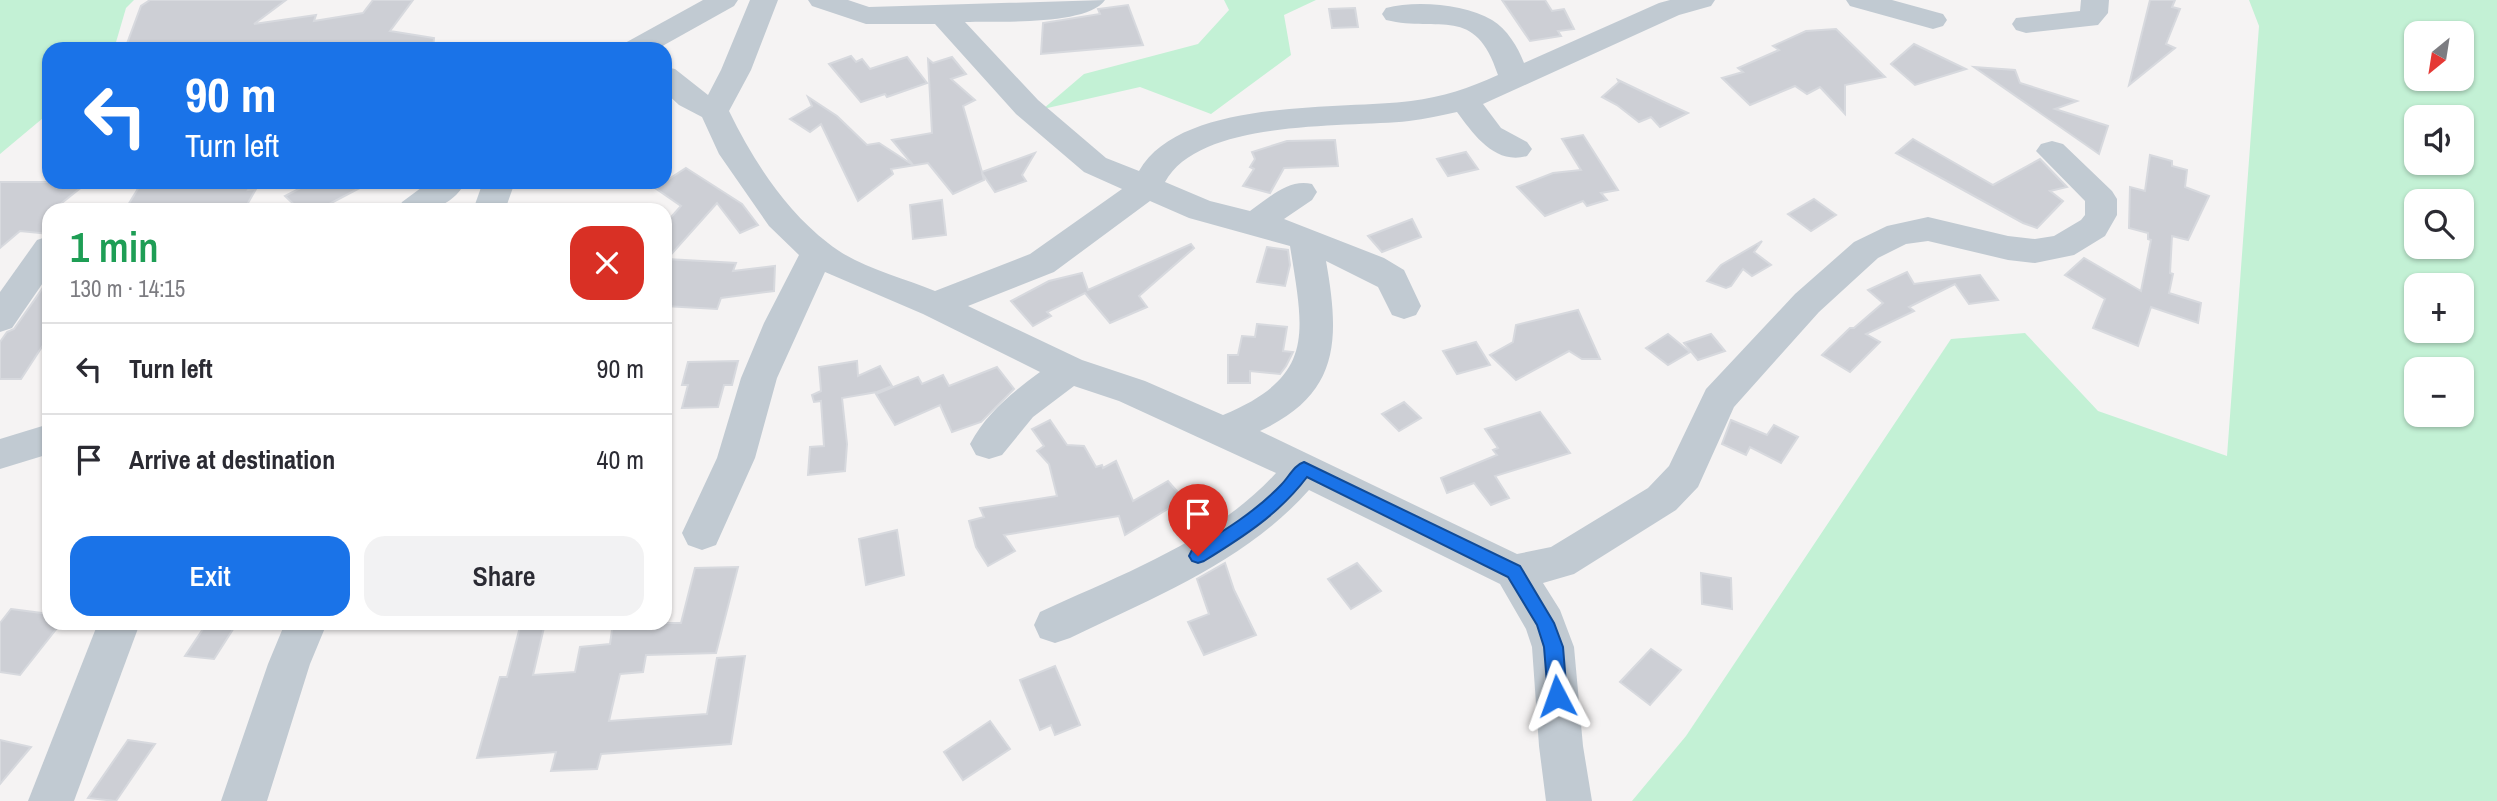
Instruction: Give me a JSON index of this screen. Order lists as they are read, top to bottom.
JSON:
{
  "north": "bottom left",
  "page": {
    "map_buttons": ["+", "−"],
    "turn": ["90 m", "Turn left"],
    "heading": ["1 min", "130 m · 14:15"],
    "list": [
      {
        "name": "Turn left",
        "value": "90 m"
      },
      {
        "name": "Arrive at destination",
        "value": "40 m"
      }
    ],
    "buttons": ["Exit", "Share"]
  }
}
